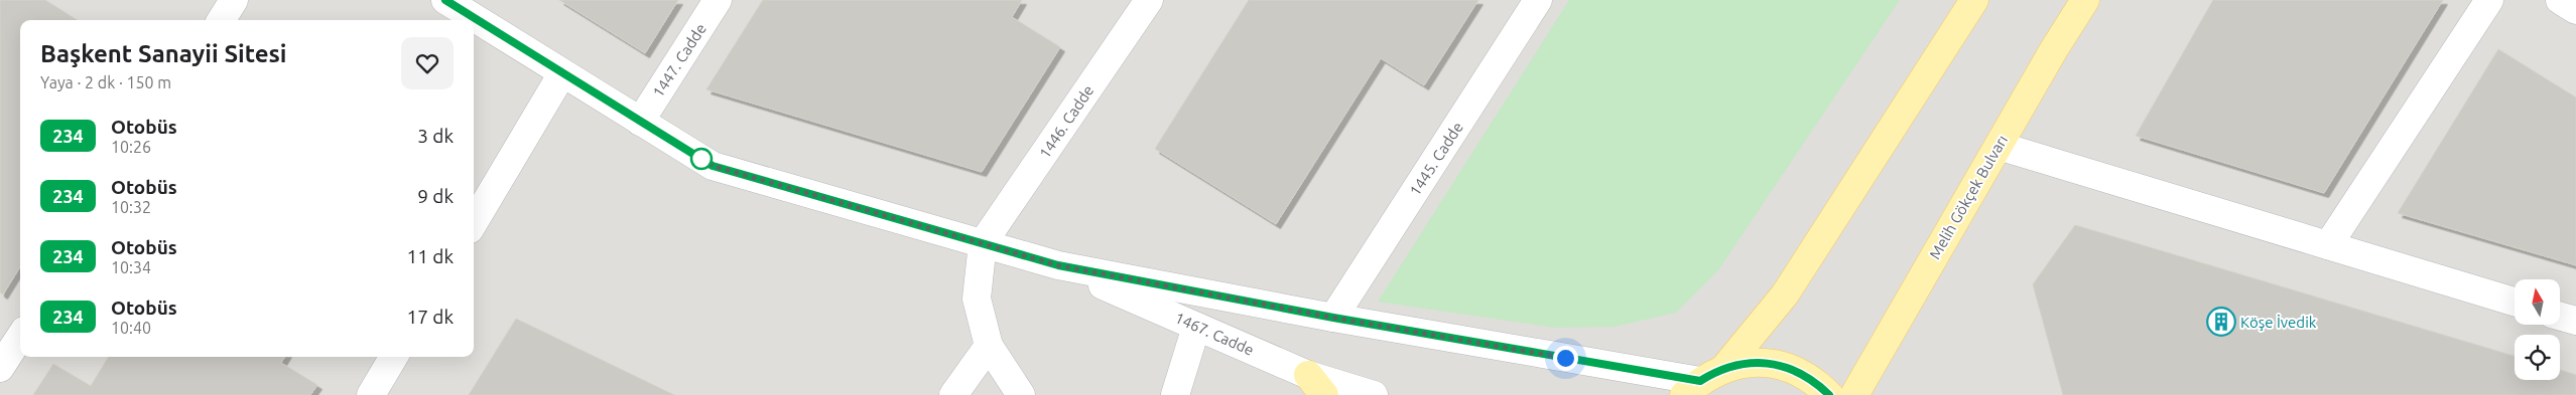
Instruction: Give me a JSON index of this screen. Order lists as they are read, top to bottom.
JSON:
{
  "streets": {
    "main road": ["Melih Gökçek Bulvarı", "1467. Cadde"],
    "street": ["1447. Cadde", "1446. Cadde", "1445. Cadde"]
  },
  "crossings": [
    ["1447. Cadde", "1467. Cadde"],
    ["1446. Cadde", "1467. Cadde"],
    ["1445. Cadde", "1467. Cadde"]
  ],
  "places": {
    "building": ["Köşe İvedik"]
  },
  "lines": ["bus line 234"],
  "north": "top",
  "page": {
    "heading": ["Başkent Sanayii Sitesi", "Yaya · 2 dk · 150 m"],
    "list": [
      {
        "mark": "234",
        "name": "Otobüs",
        "note": "10:26",
        "value": "3 dk"
      },
      {
        "mark": "234",
        "name": "Otobüs",
        "note": "10:32",
        "value": "9 dk"
      },
      {
        "mark": "234",
        "name": "Otobüs",
        "note": "10:34",
        "value": "11 dk"
      },
      {
        "mark": "234",
        "name": "Otobüs",
        "note": "10:40",
        "value": "17 dk"
      }
    ]
  }
}
